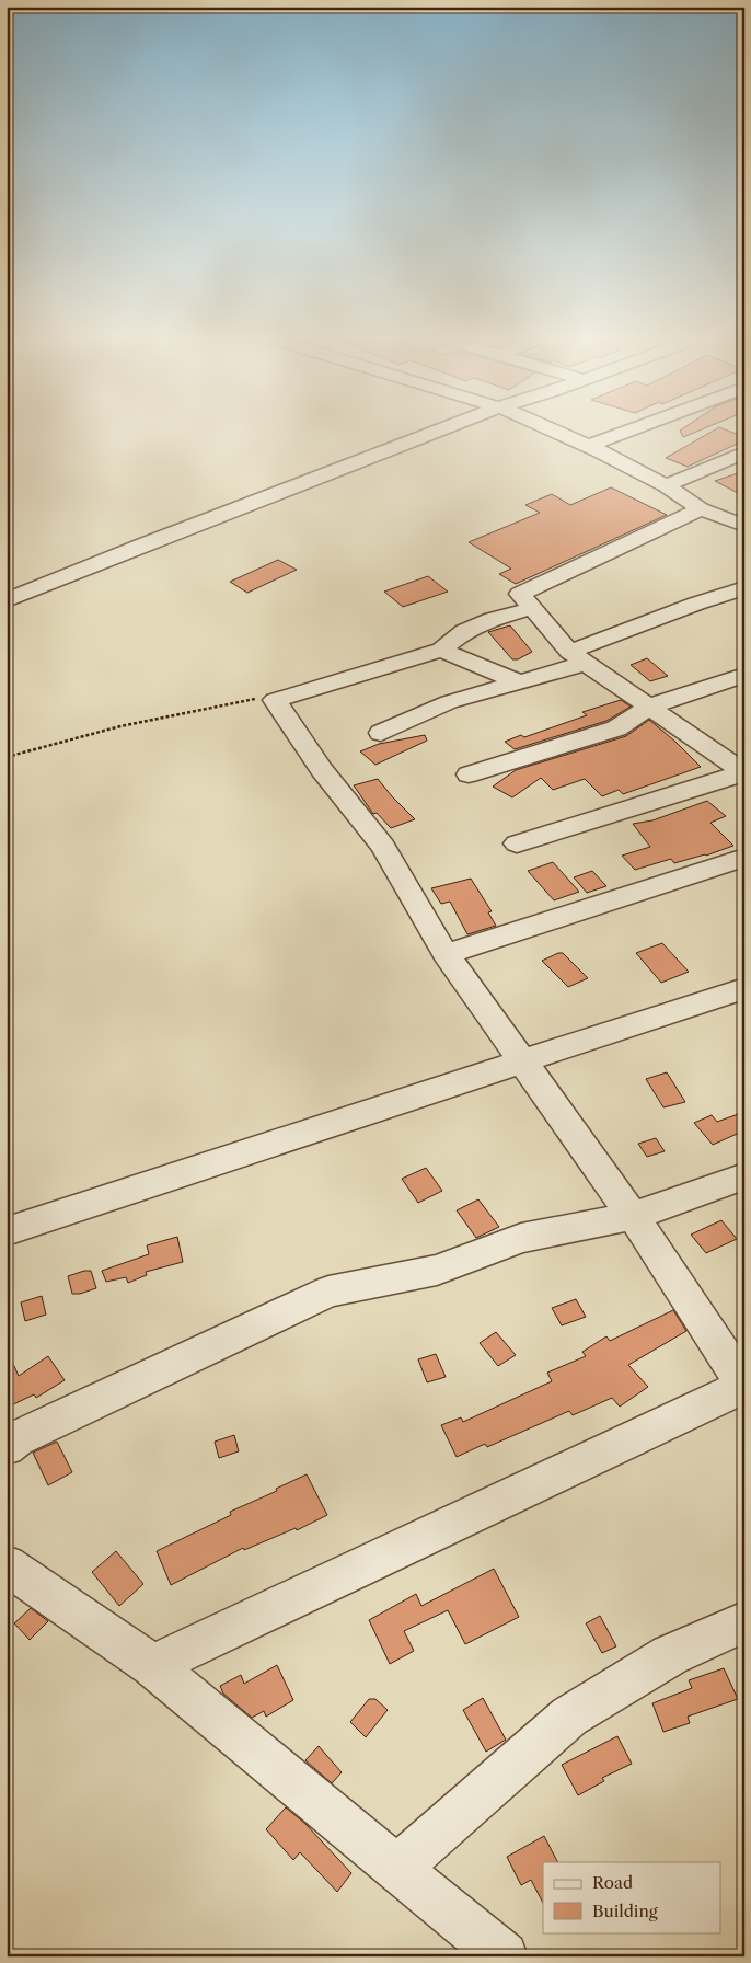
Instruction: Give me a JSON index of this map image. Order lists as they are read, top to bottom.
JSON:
{
  "legend": ["Road", "Building"]
}
